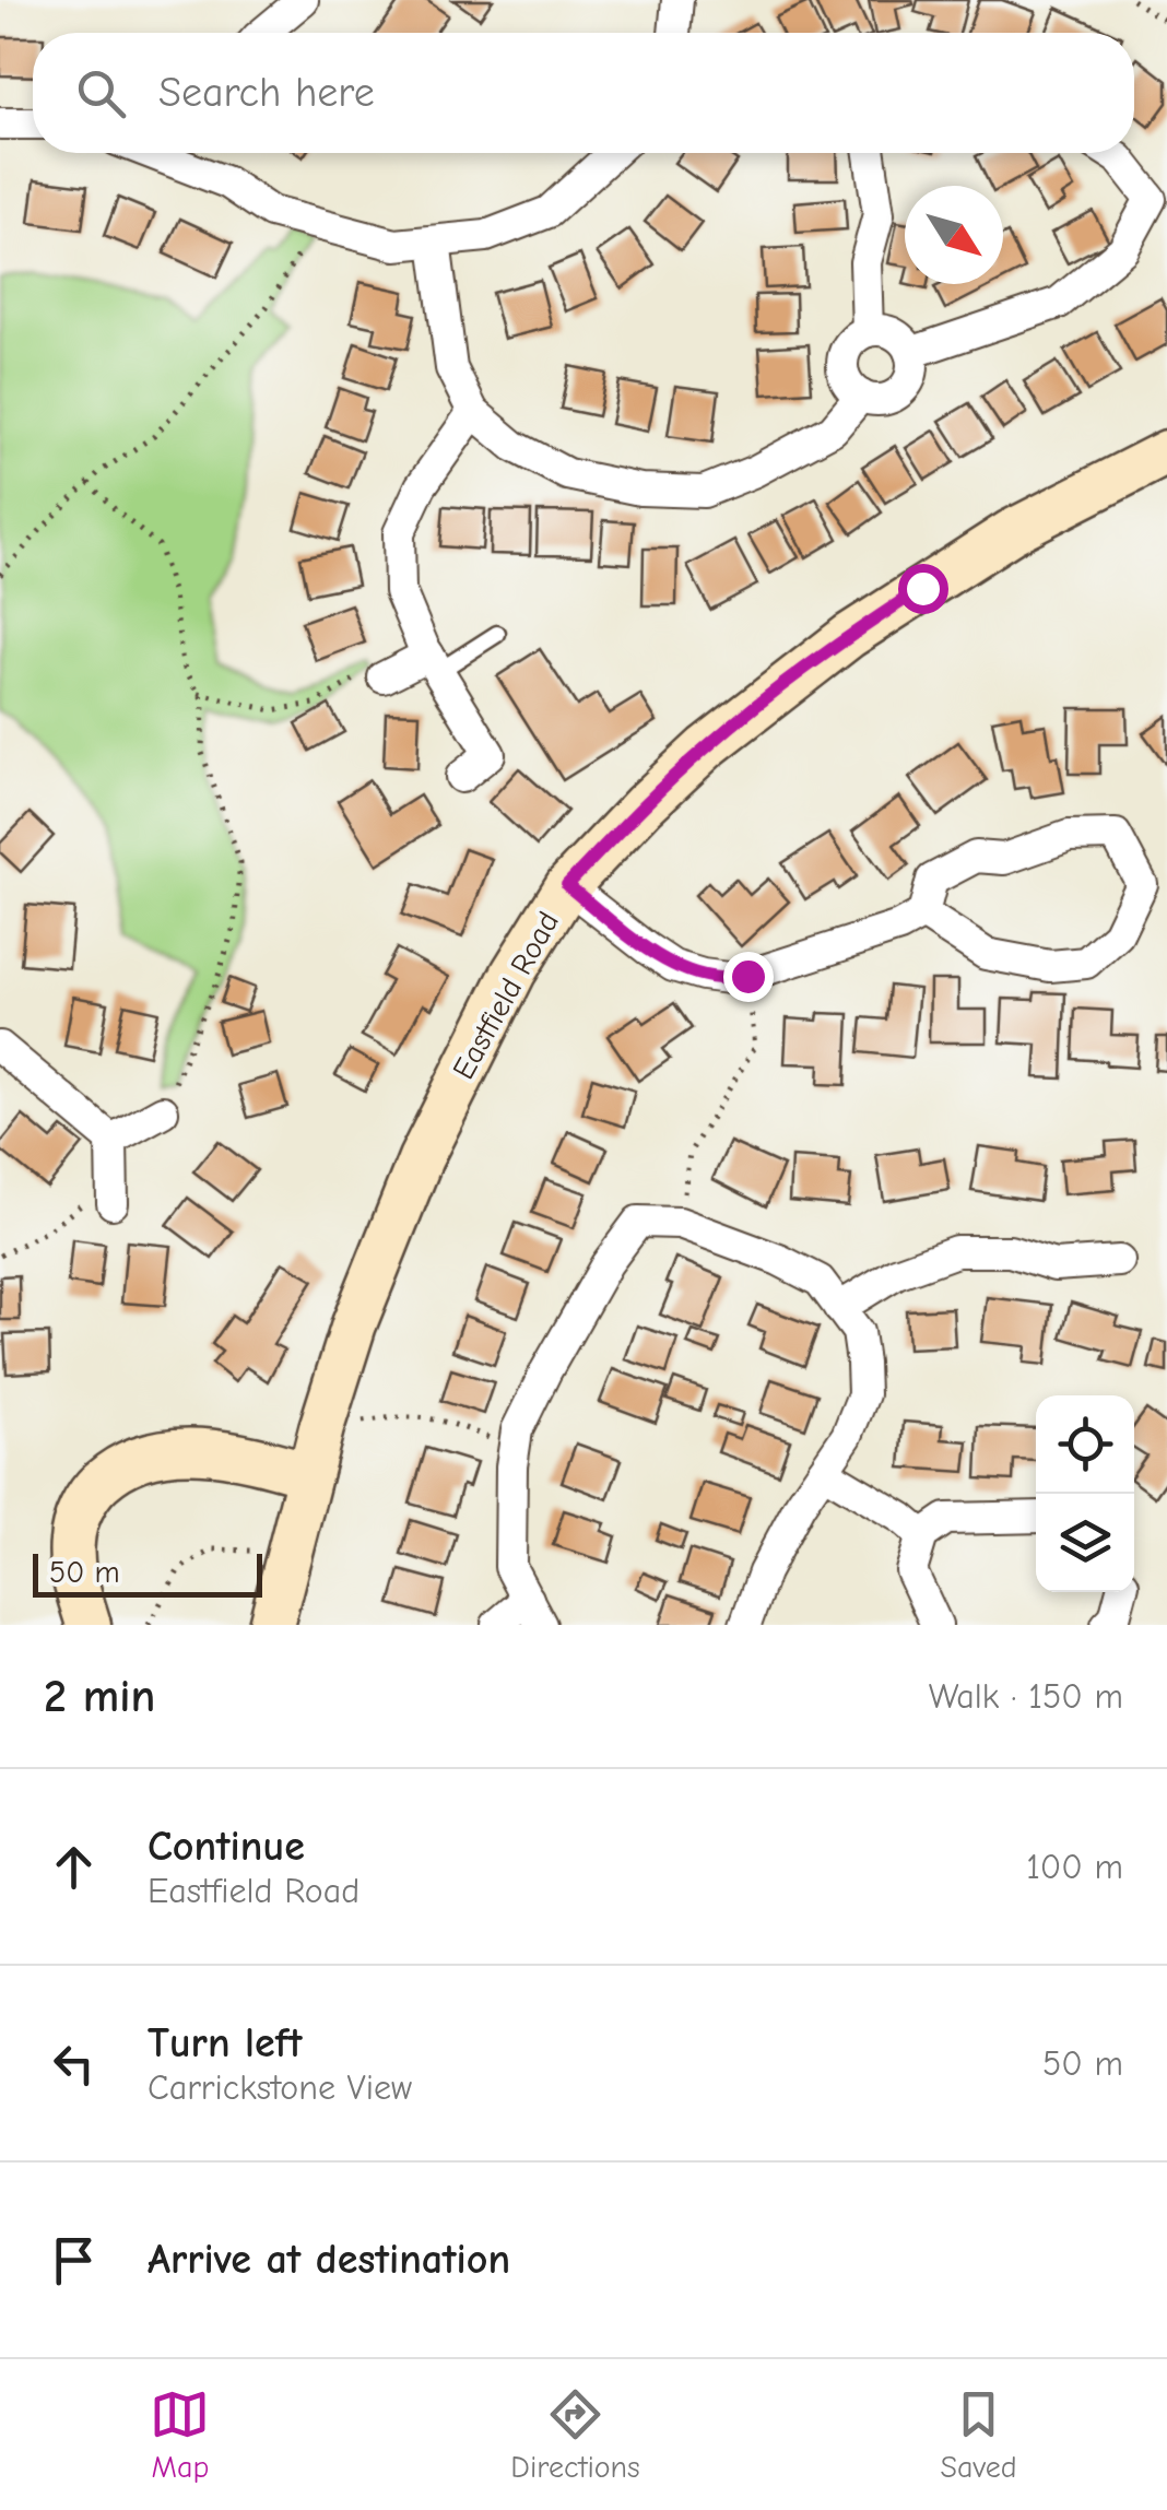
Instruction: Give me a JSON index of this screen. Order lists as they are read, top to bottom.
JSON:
{
  "streets": {
    "street": ["Eastfield Road"]
  },
  "scale_bar": "50 m",
  "north": "bottom right",
  "page": {
    "search": "Search here",
    "scale": "50 m",
    "heading": ["2 min", "Walk · 150 m"],
    "list": [
      ["Continue", "Eastfield Road", "100 m"],
      ["Turn left", "Carrickstone View", "50 m"],
      "Arrive at destination"
    ],
    "nav": ["Map", "Directions", "Saved"]
  }
}
